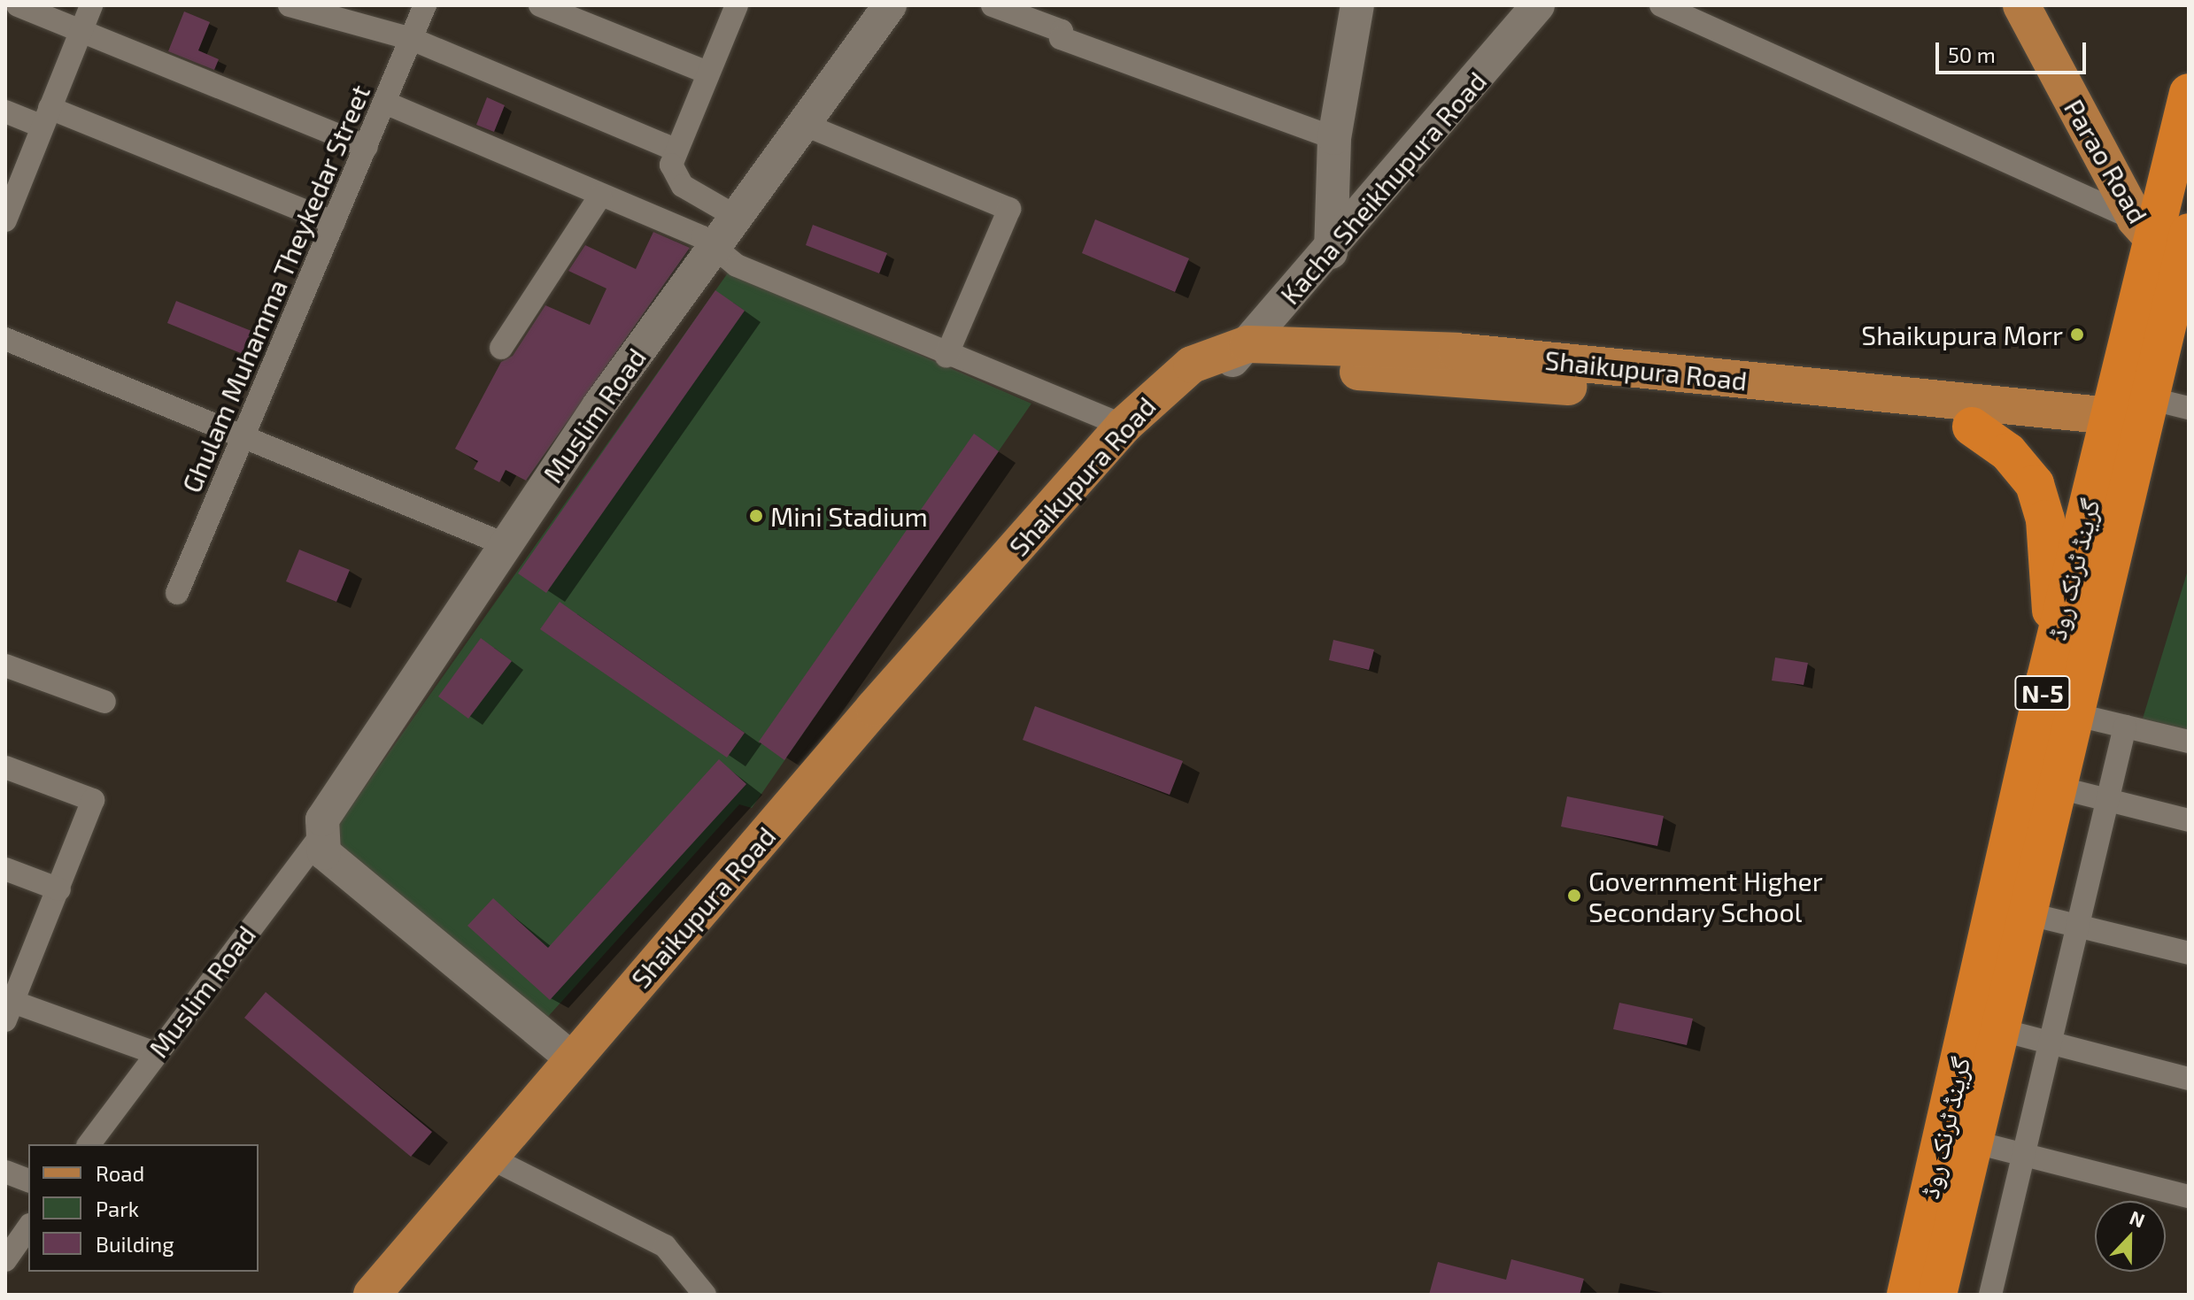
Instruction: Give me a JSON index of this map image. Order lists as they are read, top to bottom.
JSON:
{
  "streets": {
    "highway": ["گرینڈ ٹرنک روڈ", "N-5"],
    "main road": ["Parao Road", "Shaikupura Road"],
    "street": ["Kacha Sheikhupura Road", "Ghulam Muhamma Theykedar Street", "Muslim Road"]
  },
  "crossings": [
    ["Parao Road", "گرینڈ ٹرنک روڈ"],
    ["Kacha Sheikhupura Road", "Shaikupura Road"],
    ["Shaikupura Road", "گرینڈ ٹرنک روڈ"]
  ],
  "places": ["Shaikupura Morr", "Mini Stadium", "Government Higher Secondary School"],
  "legend": ["Road", "Park", "Building"],
  "scale_bar": "50 m",
  "north": "top"
}
